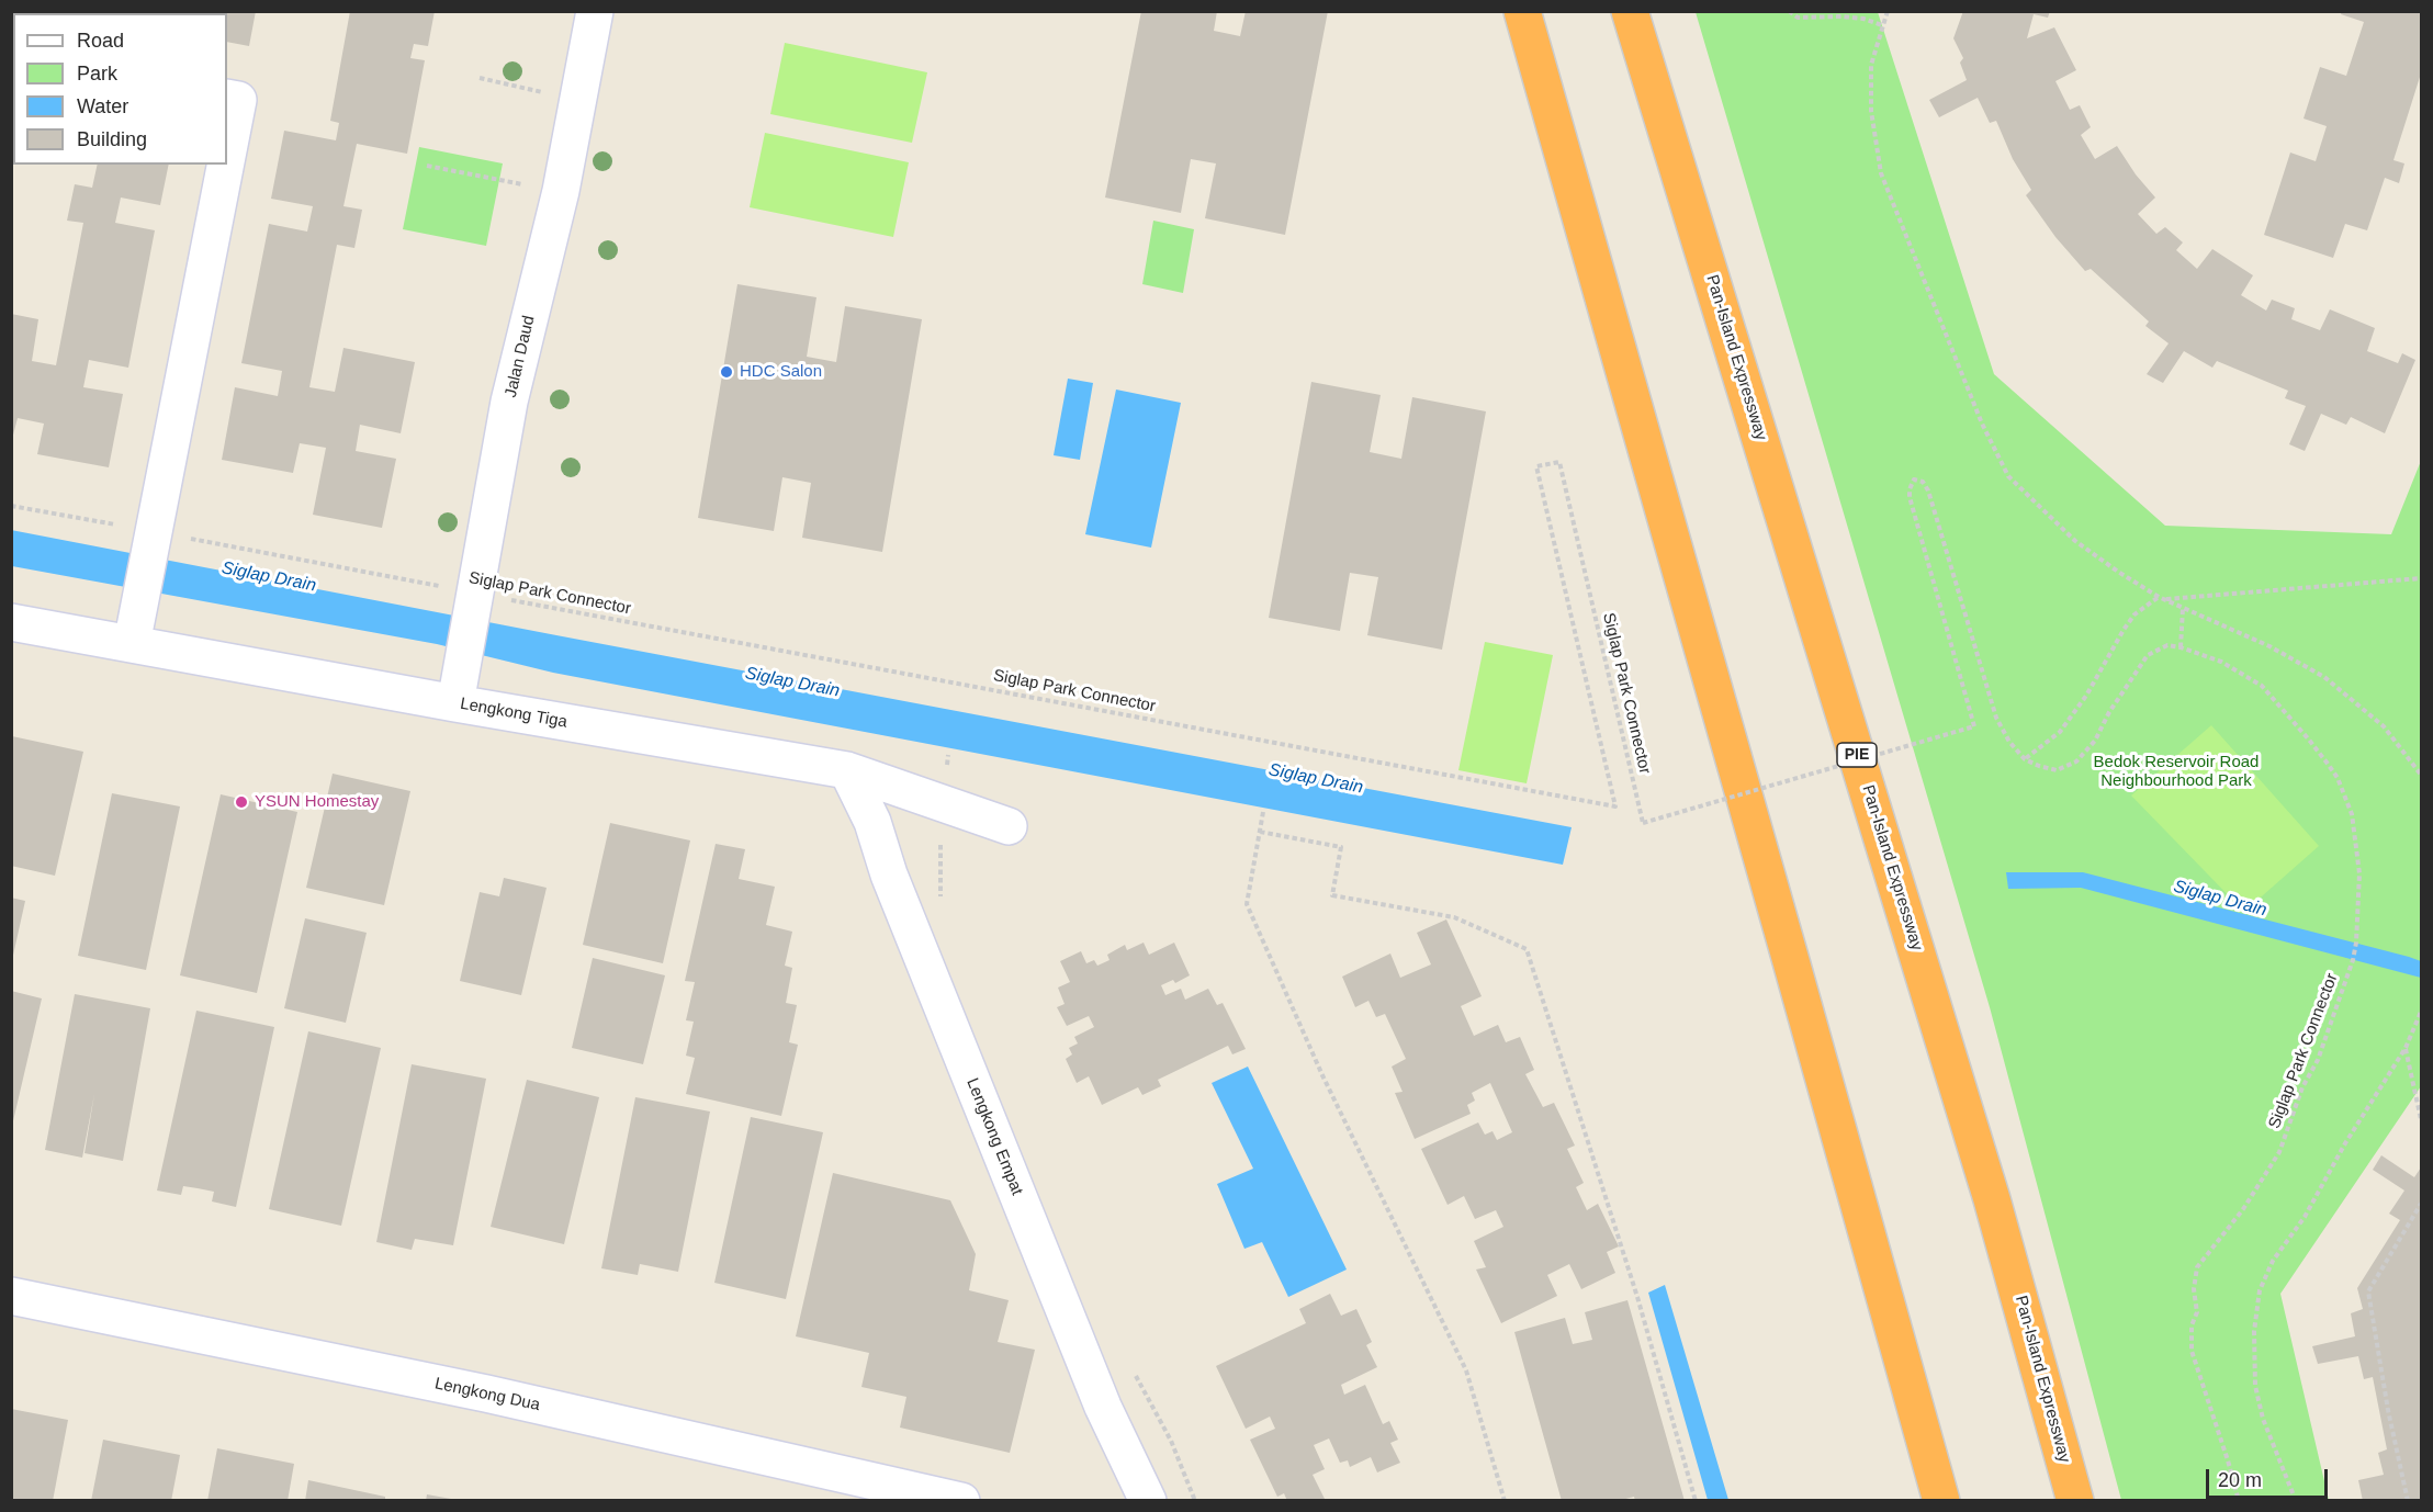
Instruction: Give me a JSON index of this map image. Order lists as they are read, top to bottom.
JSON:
{
  "streets": {
    "highway": ["Pan-Island Expressway", "PIE"],
    "street": [
      "Jalan Daud",
      "Lengkong Tiga",
      "Lengkong Empat",
      "Lengkong Dua"
    ],
    "path": ["Siglap Park Connector"]
  },
  "crossings": [
    ["Jalan Daud", "Siglap Park Connector"],
    ["Jalan Daud", "Lengkong Tiga"],
    ["Lengkong Tiga", "Lengkong Empat"]
  ],
  "water": ["Siglap Drain"],
  "parks": ["Bedok Reservoir Road Neighbourhood Park"],
  "places": ["HDC Salon", "YSUN Homestay"],
  "legend": [
    "Road",
    "Park",
    "Water",
    "Building"
  ],
  "scale_bar": "20 m"
}
